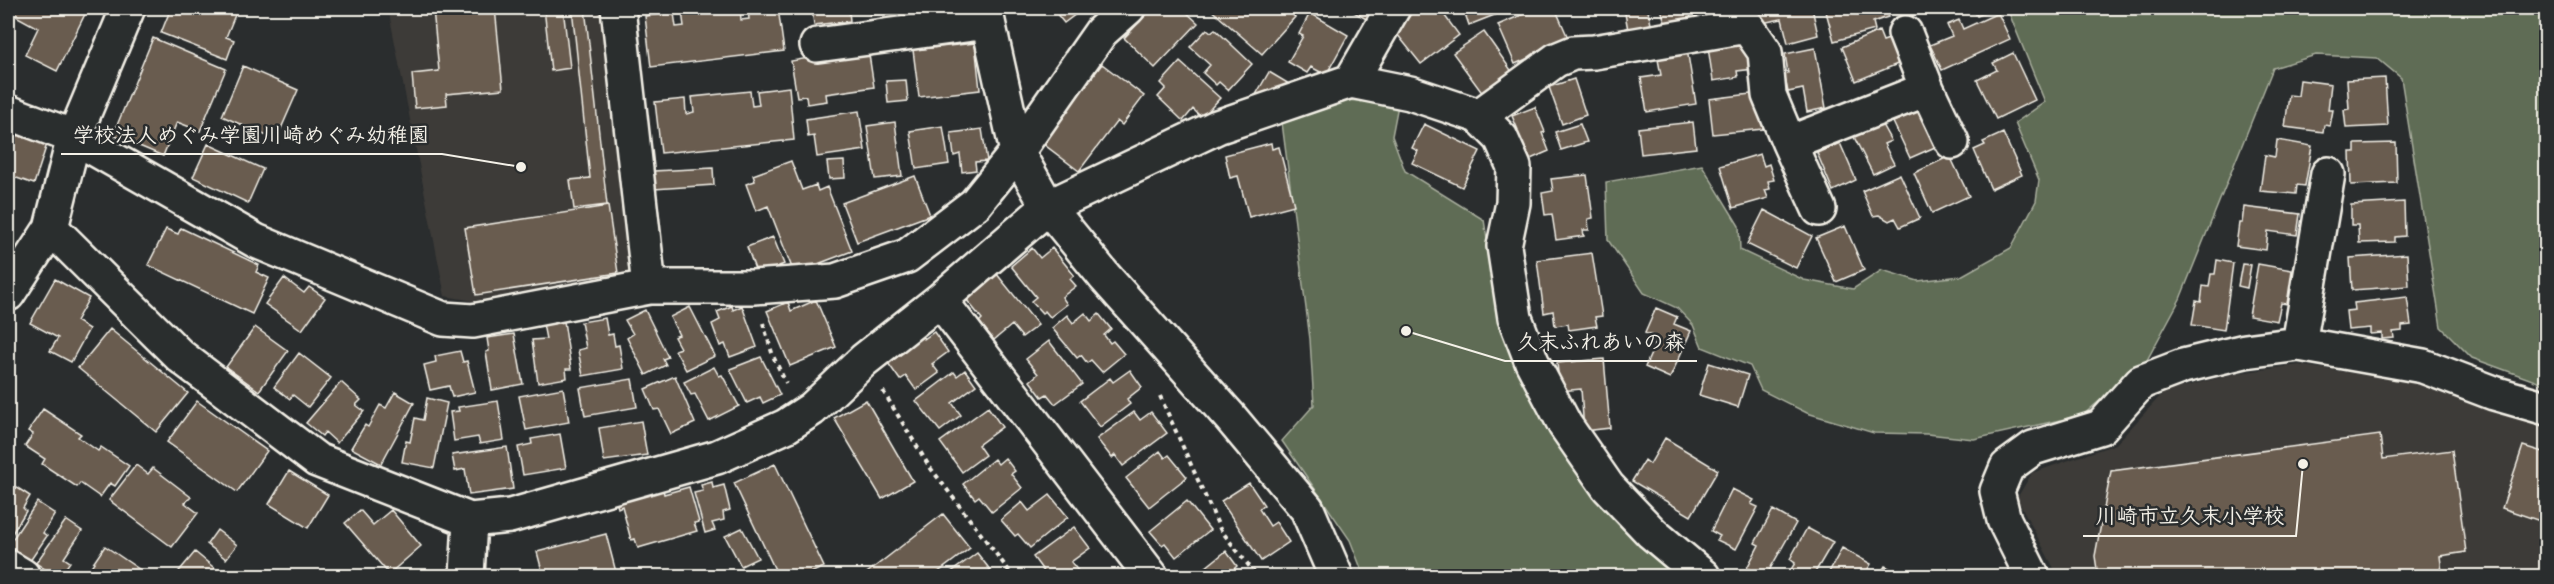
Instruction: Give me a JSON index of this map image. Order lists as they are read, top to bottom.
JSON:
{
  "places": ["学校法人めぐみ学園川崎めぐみ幼稚園", "久末ふれあいの森", "川崎市立久末小学校"]
}
